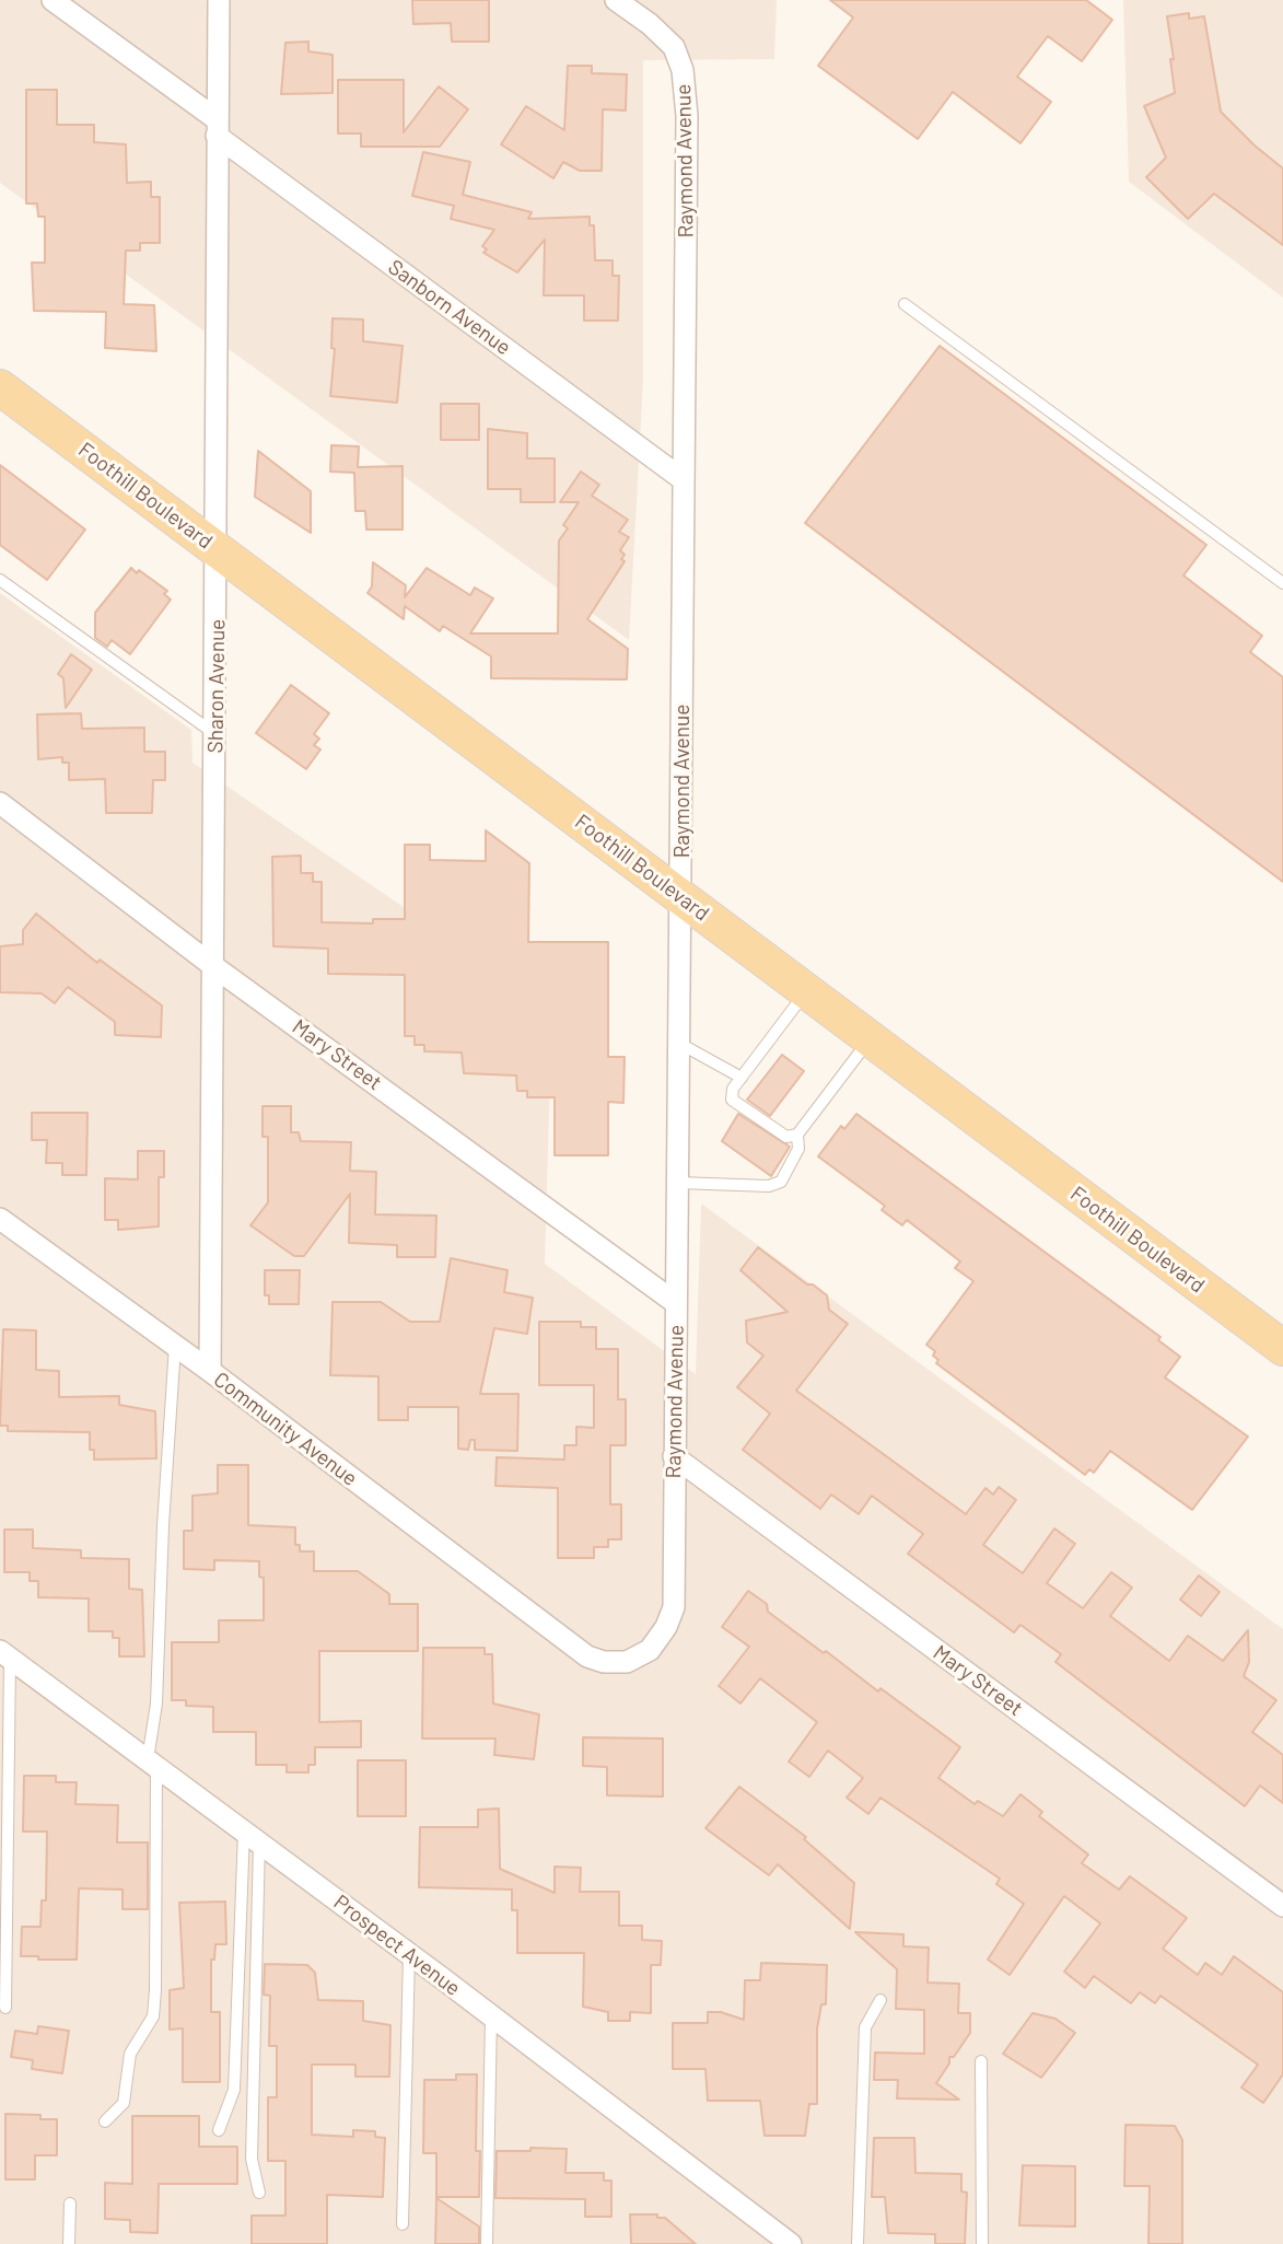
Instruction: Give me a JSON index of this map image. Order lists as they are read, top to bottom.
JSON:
{
  "streets": {
    "main road": ["Foothill Boulevard"],
    "street": [
      "Raymond Avenue",
      "Sanborn Avenue",
      "Sharon Avenue",
      "Mary Street",
      "Community Avenue",
      "Prospect Avenue"
    ]
  },
  "crossings": [
    ["Raymond Avenue", "Sanborn Avenue"],
    ["Raymond Avenue", "Foothill Boulevard"],
    ["Raymond Avenue", "Mary Street"],
    ["Raymond Avenue", "Community Avenue"],
    ["Sanborn Avenue", "Sharon Avenue"],
    ["Foothill Boulevard", "Sharon Avenue"],
    ["Sharon Avenue", "Mary Street"],
    ["Sharon Avenue", "Community Avenue"]
  ]
}
